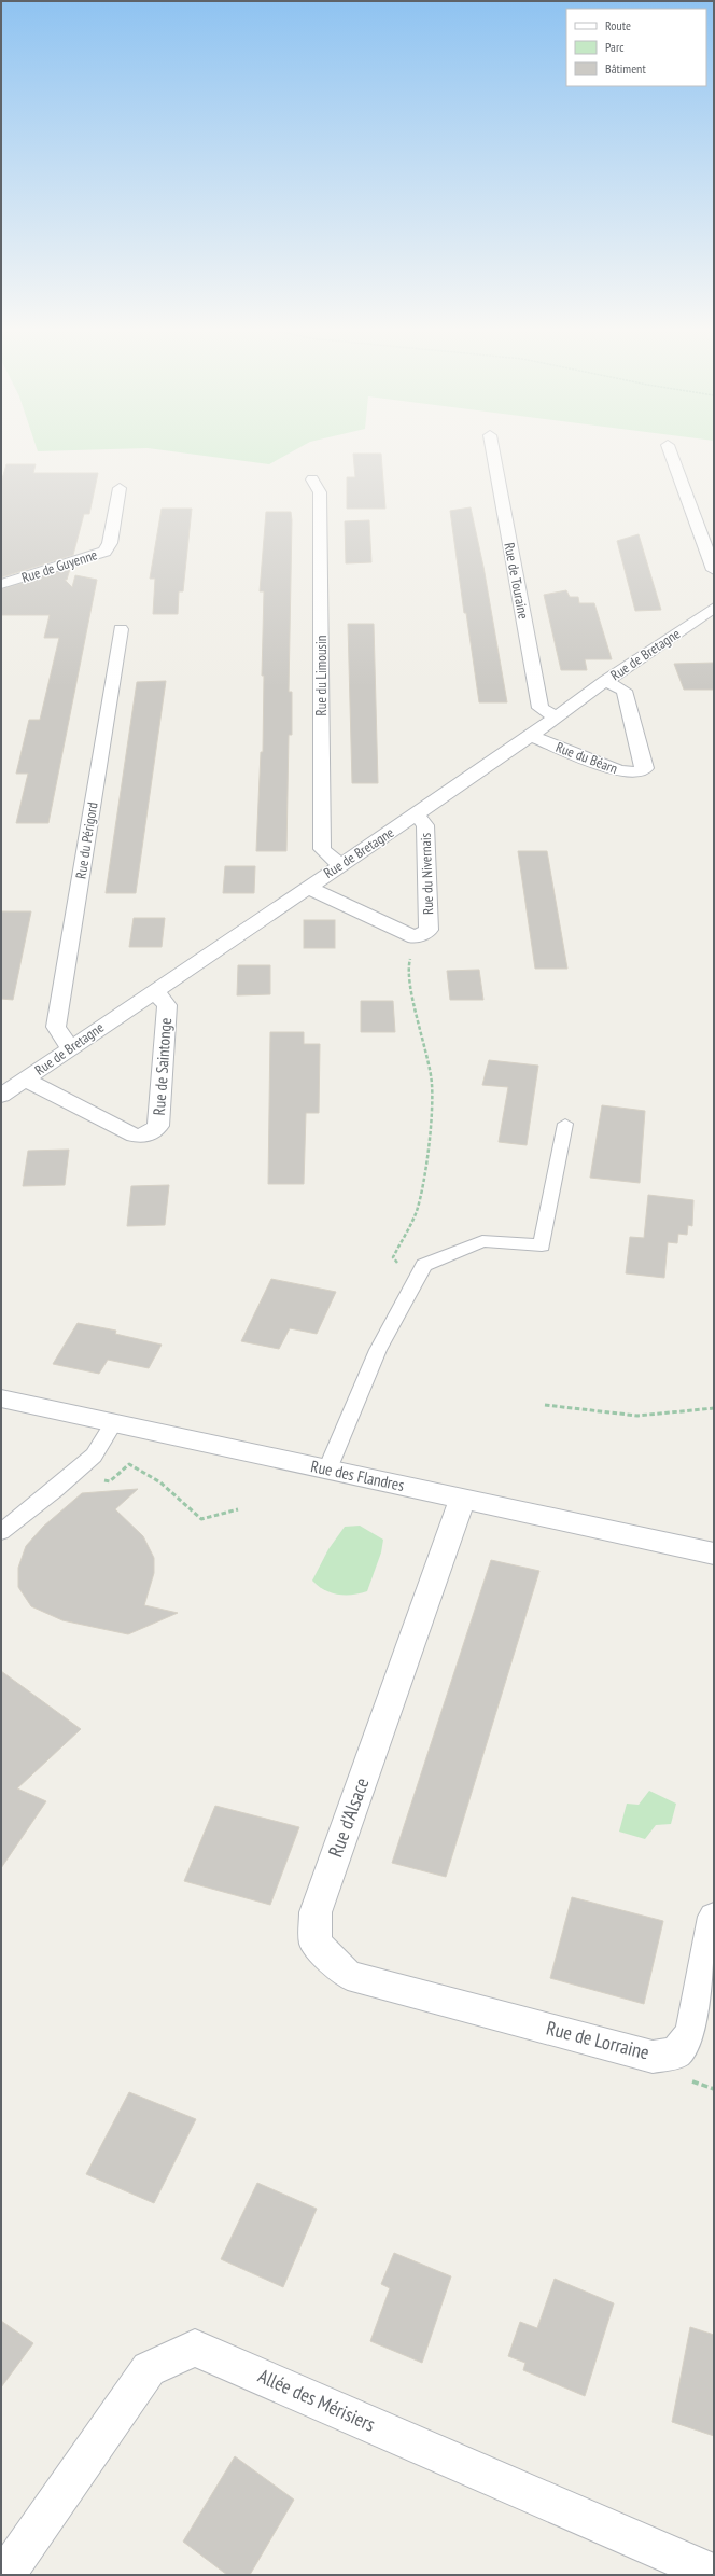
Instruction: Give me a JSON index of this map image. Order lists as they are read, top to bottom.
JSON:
{
  "streets": {
    "street": [
      "Rue de Guyenne",
      "Rue de Touraine",
      "Rue de Bretagne",
      "Rue du Limousin",
      "Rue du Béarn",
      "Rue du Périgord",
      "Rue du Nivernais",
      "Rue de Saintonge",
      "Rue des Flandres",
      "Rue d'Alsace",
      "Rue de Lorraine",
      "Allée des Mérisiers"
    ]
  },
  "crossings": [
    ["Rue de Touraine", "Rue de Bretagne"],
    ["Rue de Bretagne", "Rue du Limousin"],
    ["Rue de Bretagne", "Rue du Béarn"],
    ["Rue de Bretagne", "Rue du Périgord"],
    ["Rue de Bretagne", "Rue du Nivernais"],
    ["Rue de Bretagne", "Rue de Saintonge"],
    ["Rue des Flandres", "Rue d'Alsace"],
    ["Rue d'Alsace", "Rue de Lorraine"]
  ],
  "legend": ["Route", "Parc", "Bâtiment"]
}
